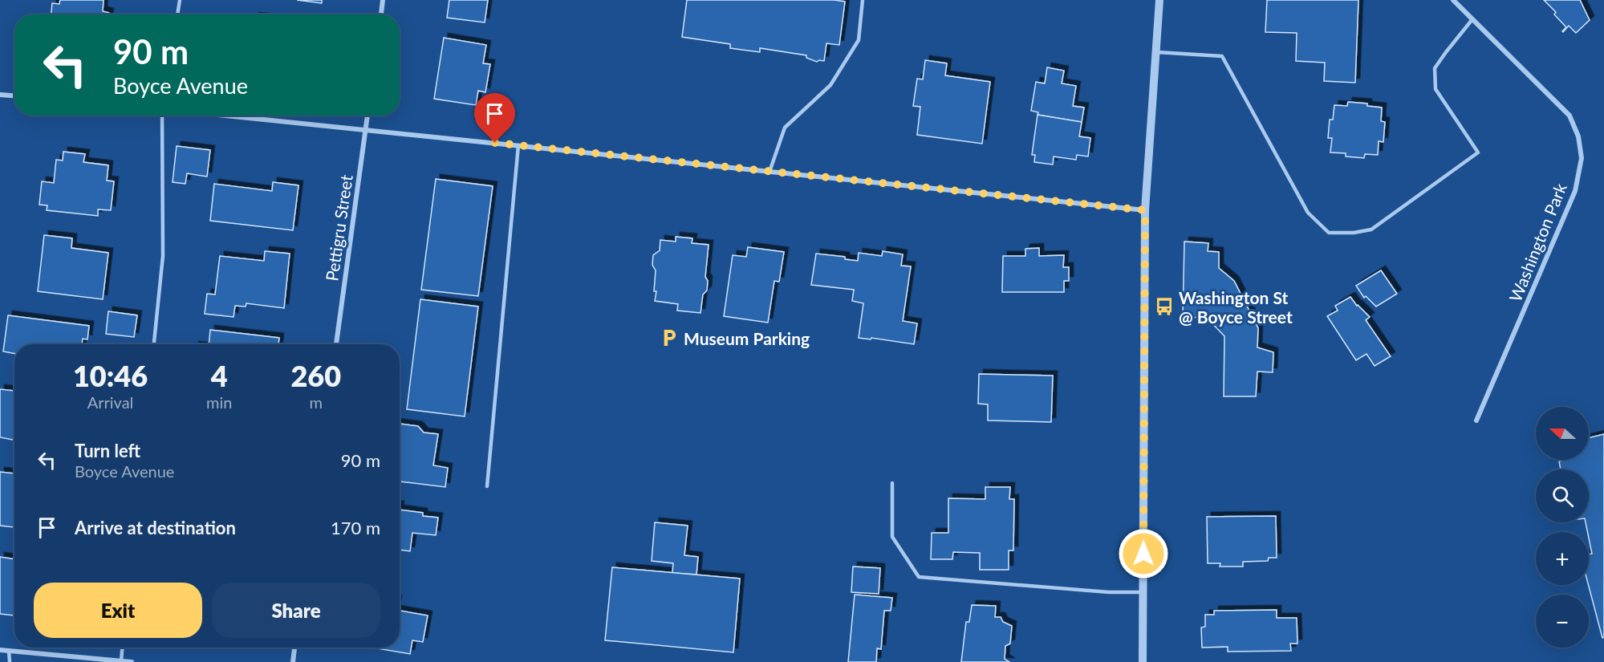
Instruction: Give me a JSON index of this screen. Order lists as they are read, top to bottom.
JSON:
{
  "streets": {
    "street": ["Pettigru Street", "Washington Park"]
  },
  "places": {
    "bus stop": ["Washington St @ Boyce Street"],
    "parking": ["Museum Parking"]
  },
  "north": "left",
  "page": {
    "turn": ["90 m", "Boyce Avenue"],
    "eta": [
      "10:46",
      "Arrival",
      "4",
      "min",
      "260",
      "m"
    ],
    "map_buttons": ["+", "−"],
    "list": [
      {
        "name": "Turn left",
        "note": "Boyce Avenue",
        "value": "90 m"
      },
      {
        "name": "Arrive at destination",
        "value": "170 m"
      }
    ],
    "buttons": ["Exit", "Share"]
  }
}
